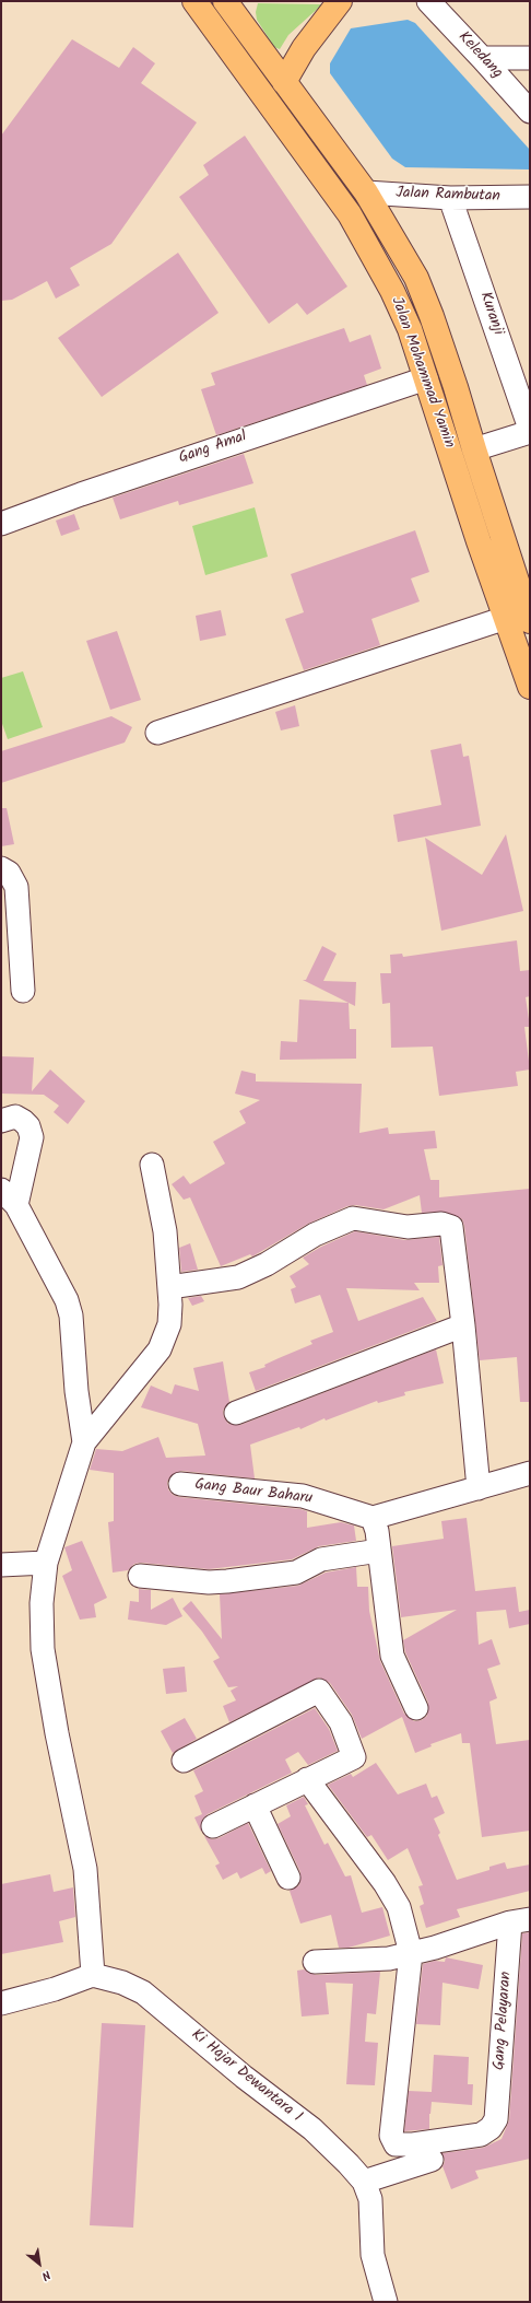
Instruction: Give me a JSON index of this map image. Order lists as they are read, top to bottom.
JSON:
{
  "streets": {
    "main road": ["Jalan Mohammad Yamin"],
    "street": [
      "Keledang",
      "Jalan Rambutan",
      "Kuranji",
      "Gang Amal",
      "Gang Baur Baharu",
      "Gang Pelayaran",
      "Ki Hajar Dewantara 1"
    ]
  },
  "crossings": [
    ["Jalan Rambutan", "Kuranji"],
    ["Jalan Rambutan", "Jalan Mohammad Yamin"],
    ["Jalan Mohammad Yamin", "Gang Amal"]
  ],
  "north": "bottom right"
}
